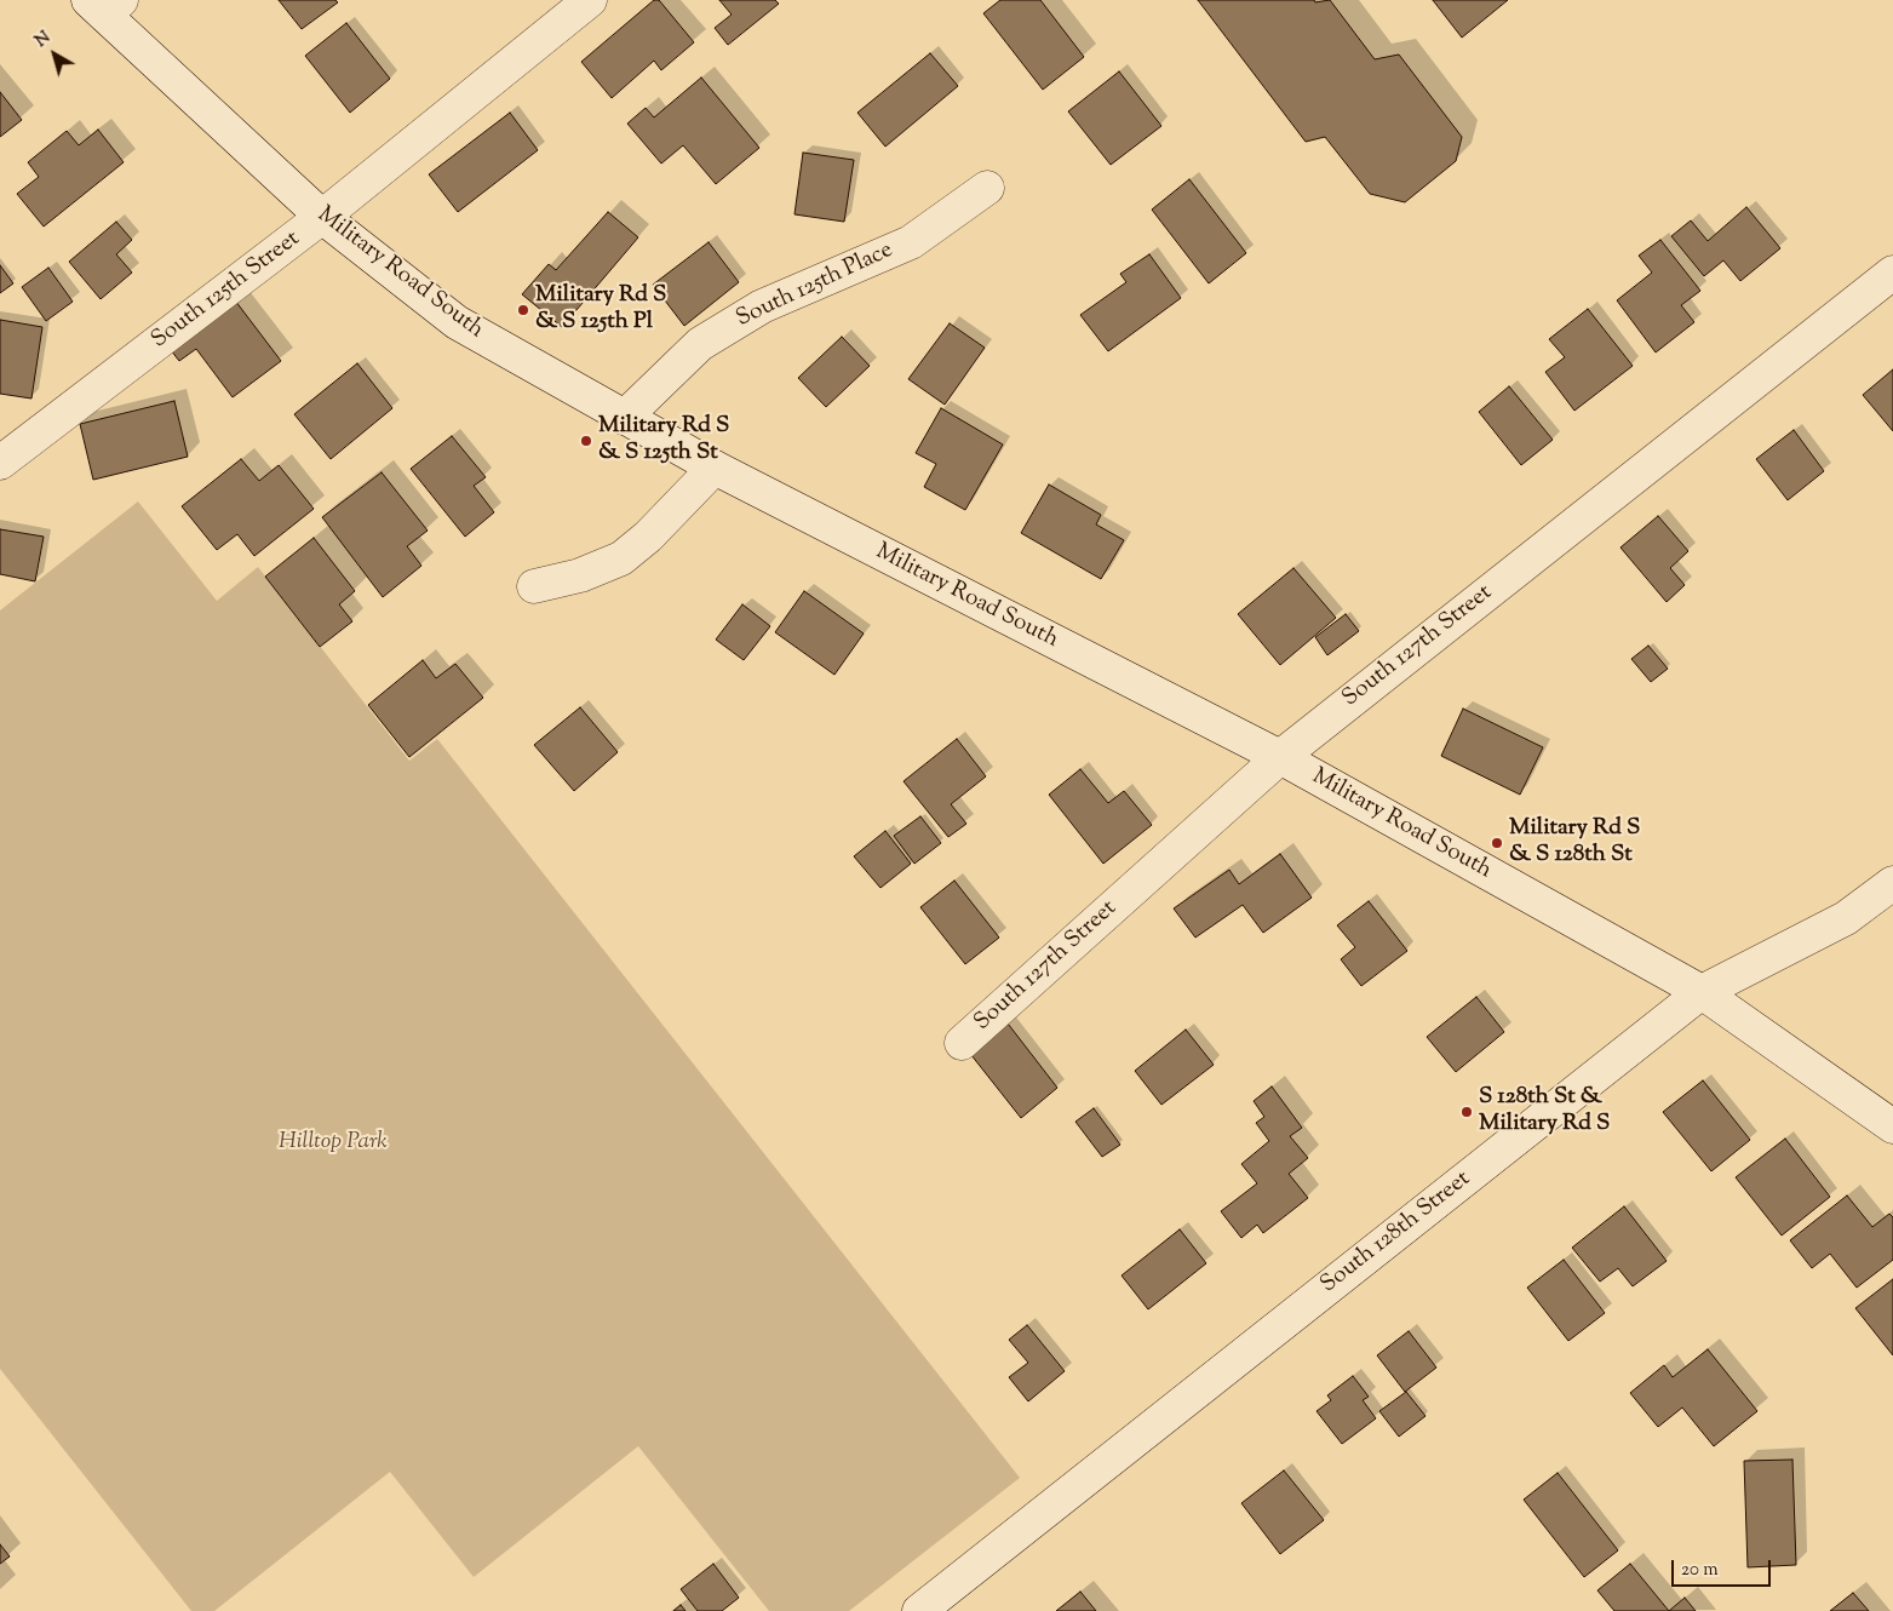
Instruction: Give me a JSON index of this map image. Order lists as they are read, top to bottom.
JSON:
{
  "streets": {
    "street": [
      "Military Road South",
      "South 125th Place",
      "South 125th Street",
      "South 127th Street",
      "South 128th Street"
    ]
  },
  "crossings": [
    ["Military Road South", "South 125th Place"],
    ["Military Road South", "South 125th Street"],
    ["Military Road South", "South 127th Street"],
    ["Military Road South", "South 128th Street"]
  ],
  "parks": ["Hilltop Park"],
  "places": [
    "Military Rd S & S 125th Pl",
    "Military Rd S & S 125th St",
    "Military Rd S & S 128th St",
    "S 128th St & Military Rd S"
  ],
  "scale_bar": "20 m",
  "north": "top left"
}
